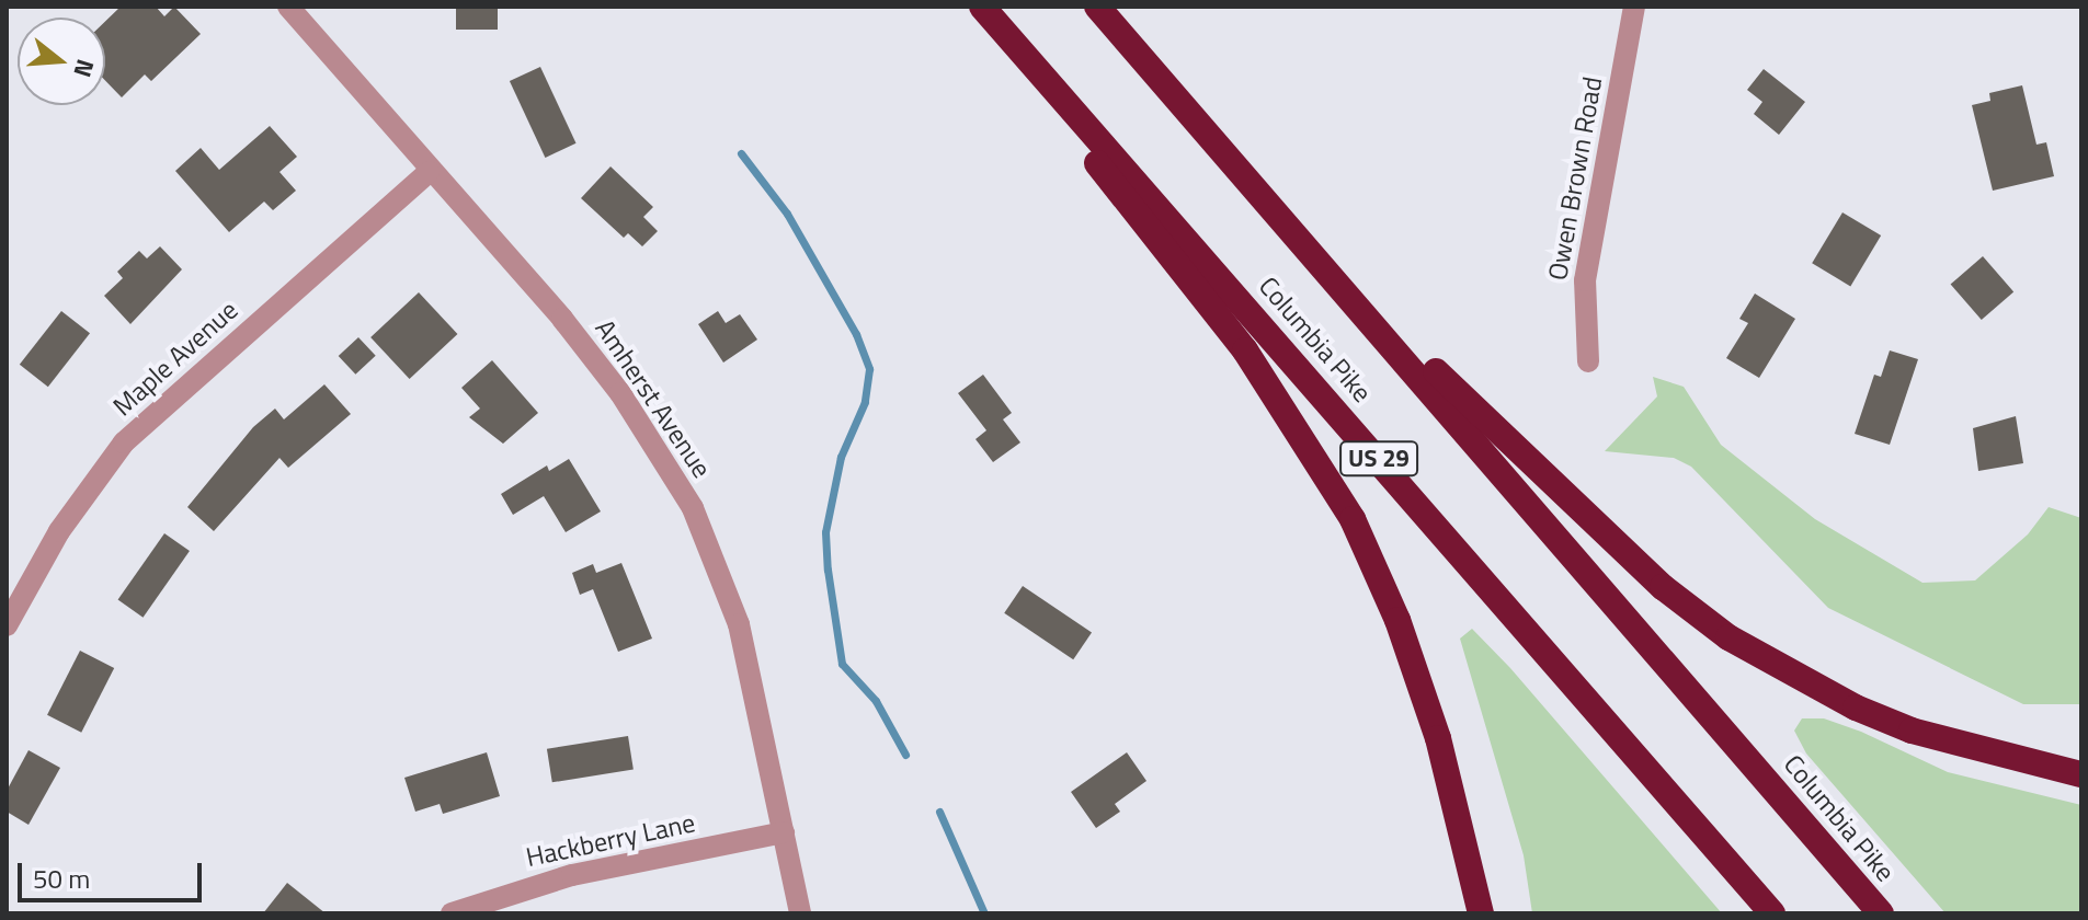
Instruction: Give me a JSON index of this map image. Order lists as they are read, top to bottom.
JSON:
{
  "streets": {
    "highway": ["Columbia Pike", "US 29"],
    "street": [
      "Owen Brown Road",
      "Maple Avenue",
      "Amherst Avenue",
      "Hackberry Lane"
    ]
  },
  "crossings": [
    ["Maple Avenue", "Amherst Avenue"],
    ["Amherst Avenue", "Hackberry Lane"]
  ],
  "scale_bar": "50 m",
  "north": "right"
}
